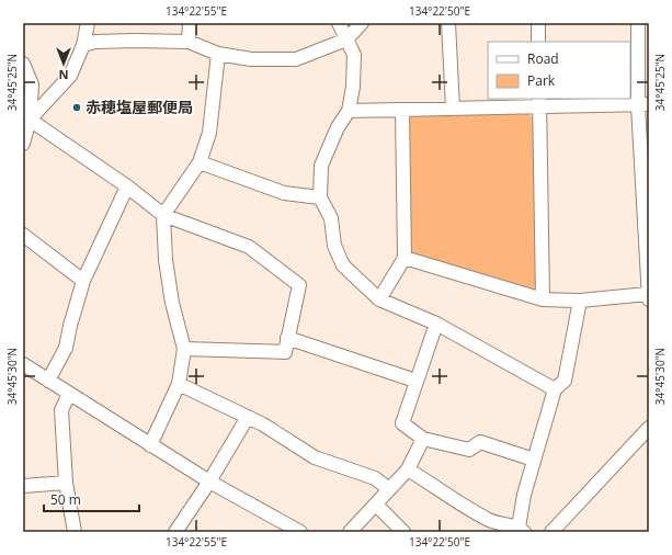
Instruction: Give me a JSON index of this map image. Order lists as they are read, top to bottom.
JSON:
{
  "places": ["赤穂塩屋郵便局"],
  "legend": ["Road", "Park"],
  "scale_bar": "50 m",
  "north": "bottom",
  "coordinates": [
    "134°22'55\"E",
    "134°22'50\"E",
    "34°45'25\"N",
    "34°45'30\"N"
  ]
}
